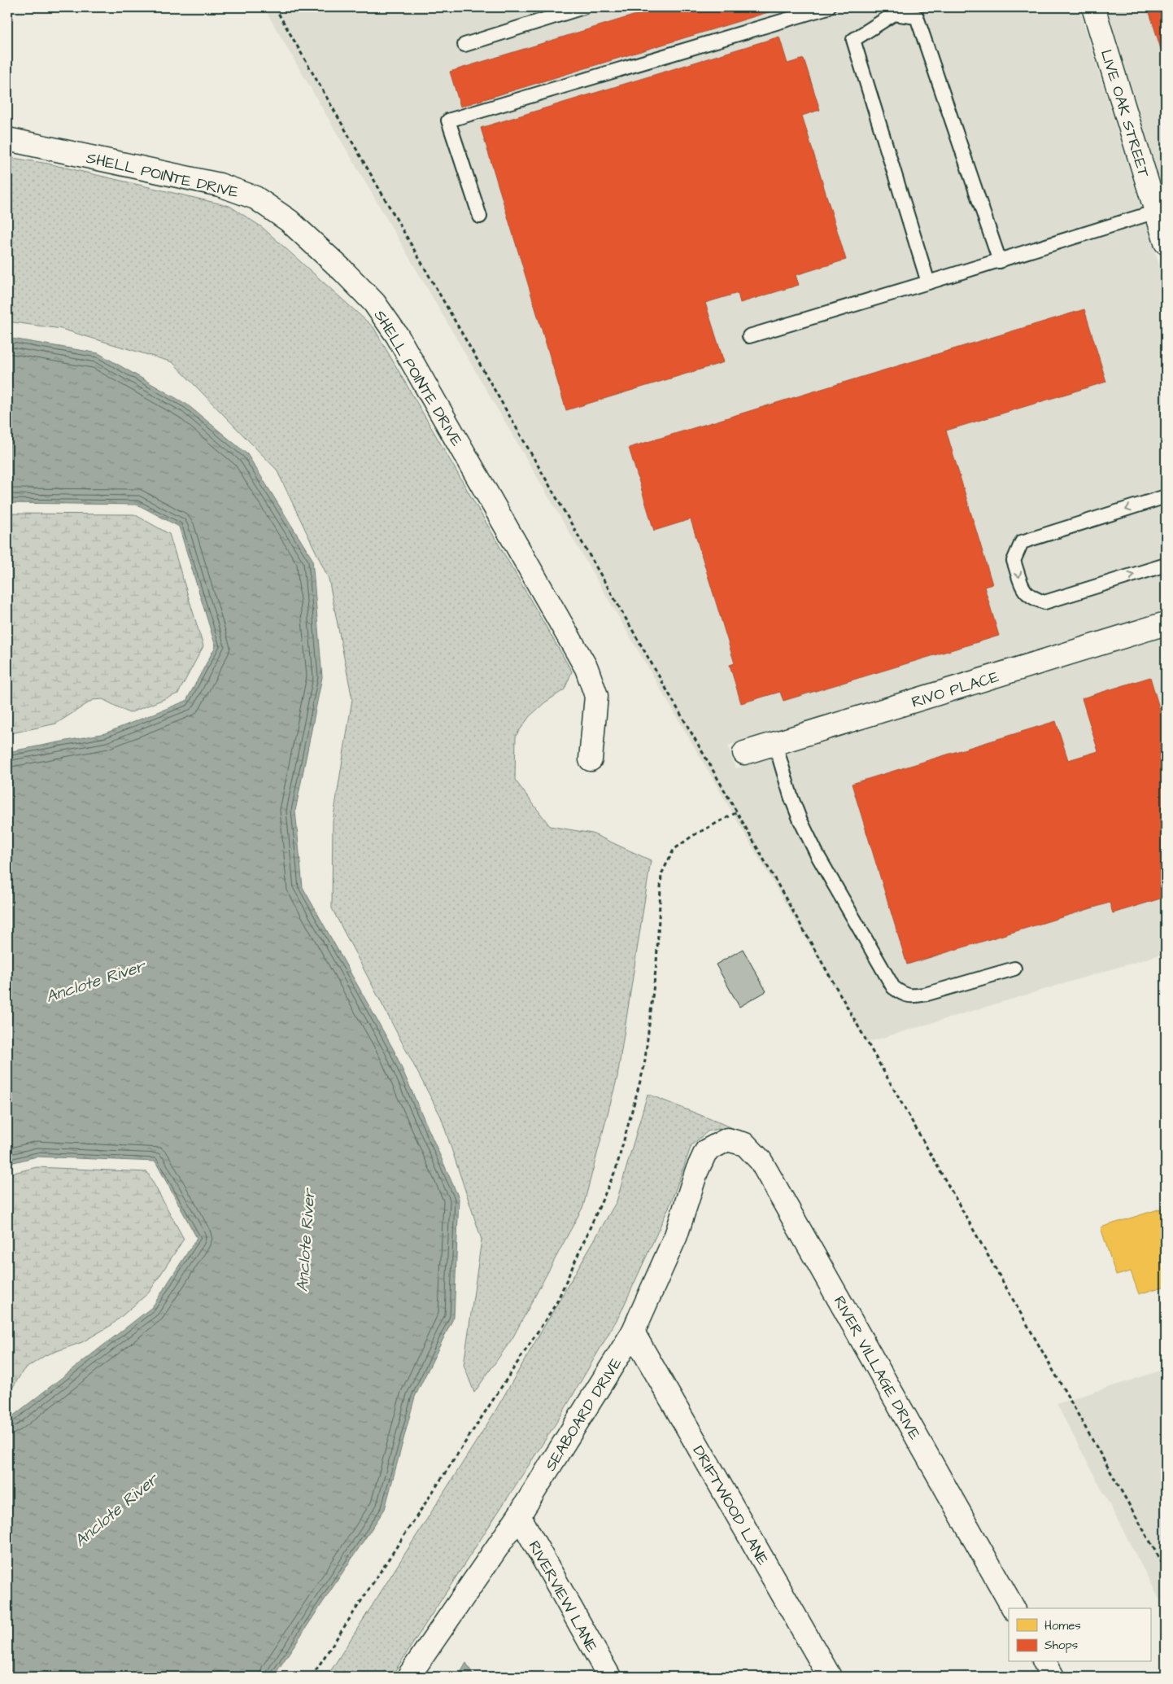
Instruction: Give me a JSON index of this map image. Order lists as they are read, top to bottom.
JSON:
{
  "streets": {
    "street": [
      "LIVE OAK STREET",
      "SHELL POINTE DRIVE",
      "RIVO PLACE",
      "RIVER VILLAGE DRIVE",
      "SEABOARD DRIVE",
      "DRIFTWOOD LANE",
      "RIVERVIEW LANE"
    ]
  },
  "crossings": [
    ["RIVER VILLAGE DRIVE", "SEABOARD DRIVE"],
    ["SEABOARD DRIVE", "DRIFTWOOD LANE"],
    ["SEABOARD DRIVE", "RIVERVIEW LANE"]
  ],
  "water": ["Anclote River"],
  "legend": ["Homes", "Shops"]
}
